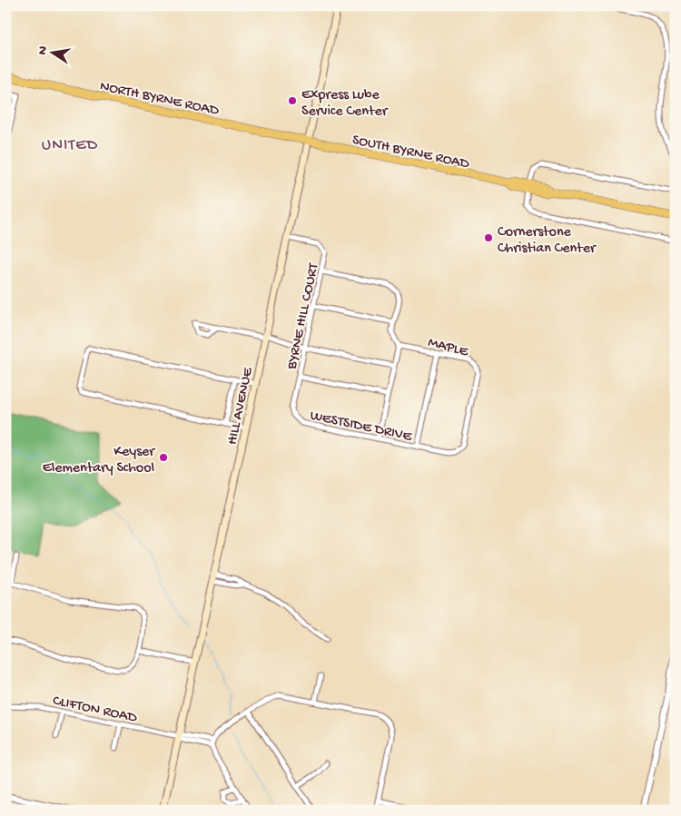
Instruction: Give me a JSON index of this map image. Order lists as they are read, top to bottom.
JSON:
{
  "streets": {
    "main road": ["NORTH BYRNE ROAD", "SOUTH BYRNE ROAD", "HILL AVENUE"],
    "street": [
      "BYRNE HILL COURT",
      "MAPLE",
      "WESTSIDE DRIVE",
      "CLIFTON ROAD"
    ]
  },
  "crossings": [
    ["NORTH BYRNE ROAD", "SOUTH BYRNE ROAD"],
    ["NORTH BYRNE ROAD", "HILL AVENUE"],
    ["SOUTH BYRNE ROAD", "HILL AVENUE"],
    ["BYRNE HILL COURT", "HILL AVENUE"],
    ["BYRNE HILL COURT", "WESTSIDE DRIVE"],
    ["MAPLE", "WESTSIDE DRIVE"],
    ["HILL AVENUE", "CLIFTON ROAD"]
  ],
  "districts": ["UNITED"],
  "places": ["Express Lube Service Center", "Cornerstone Christian Center", "Keyser Elementary School"],
  "north": "left"
}
